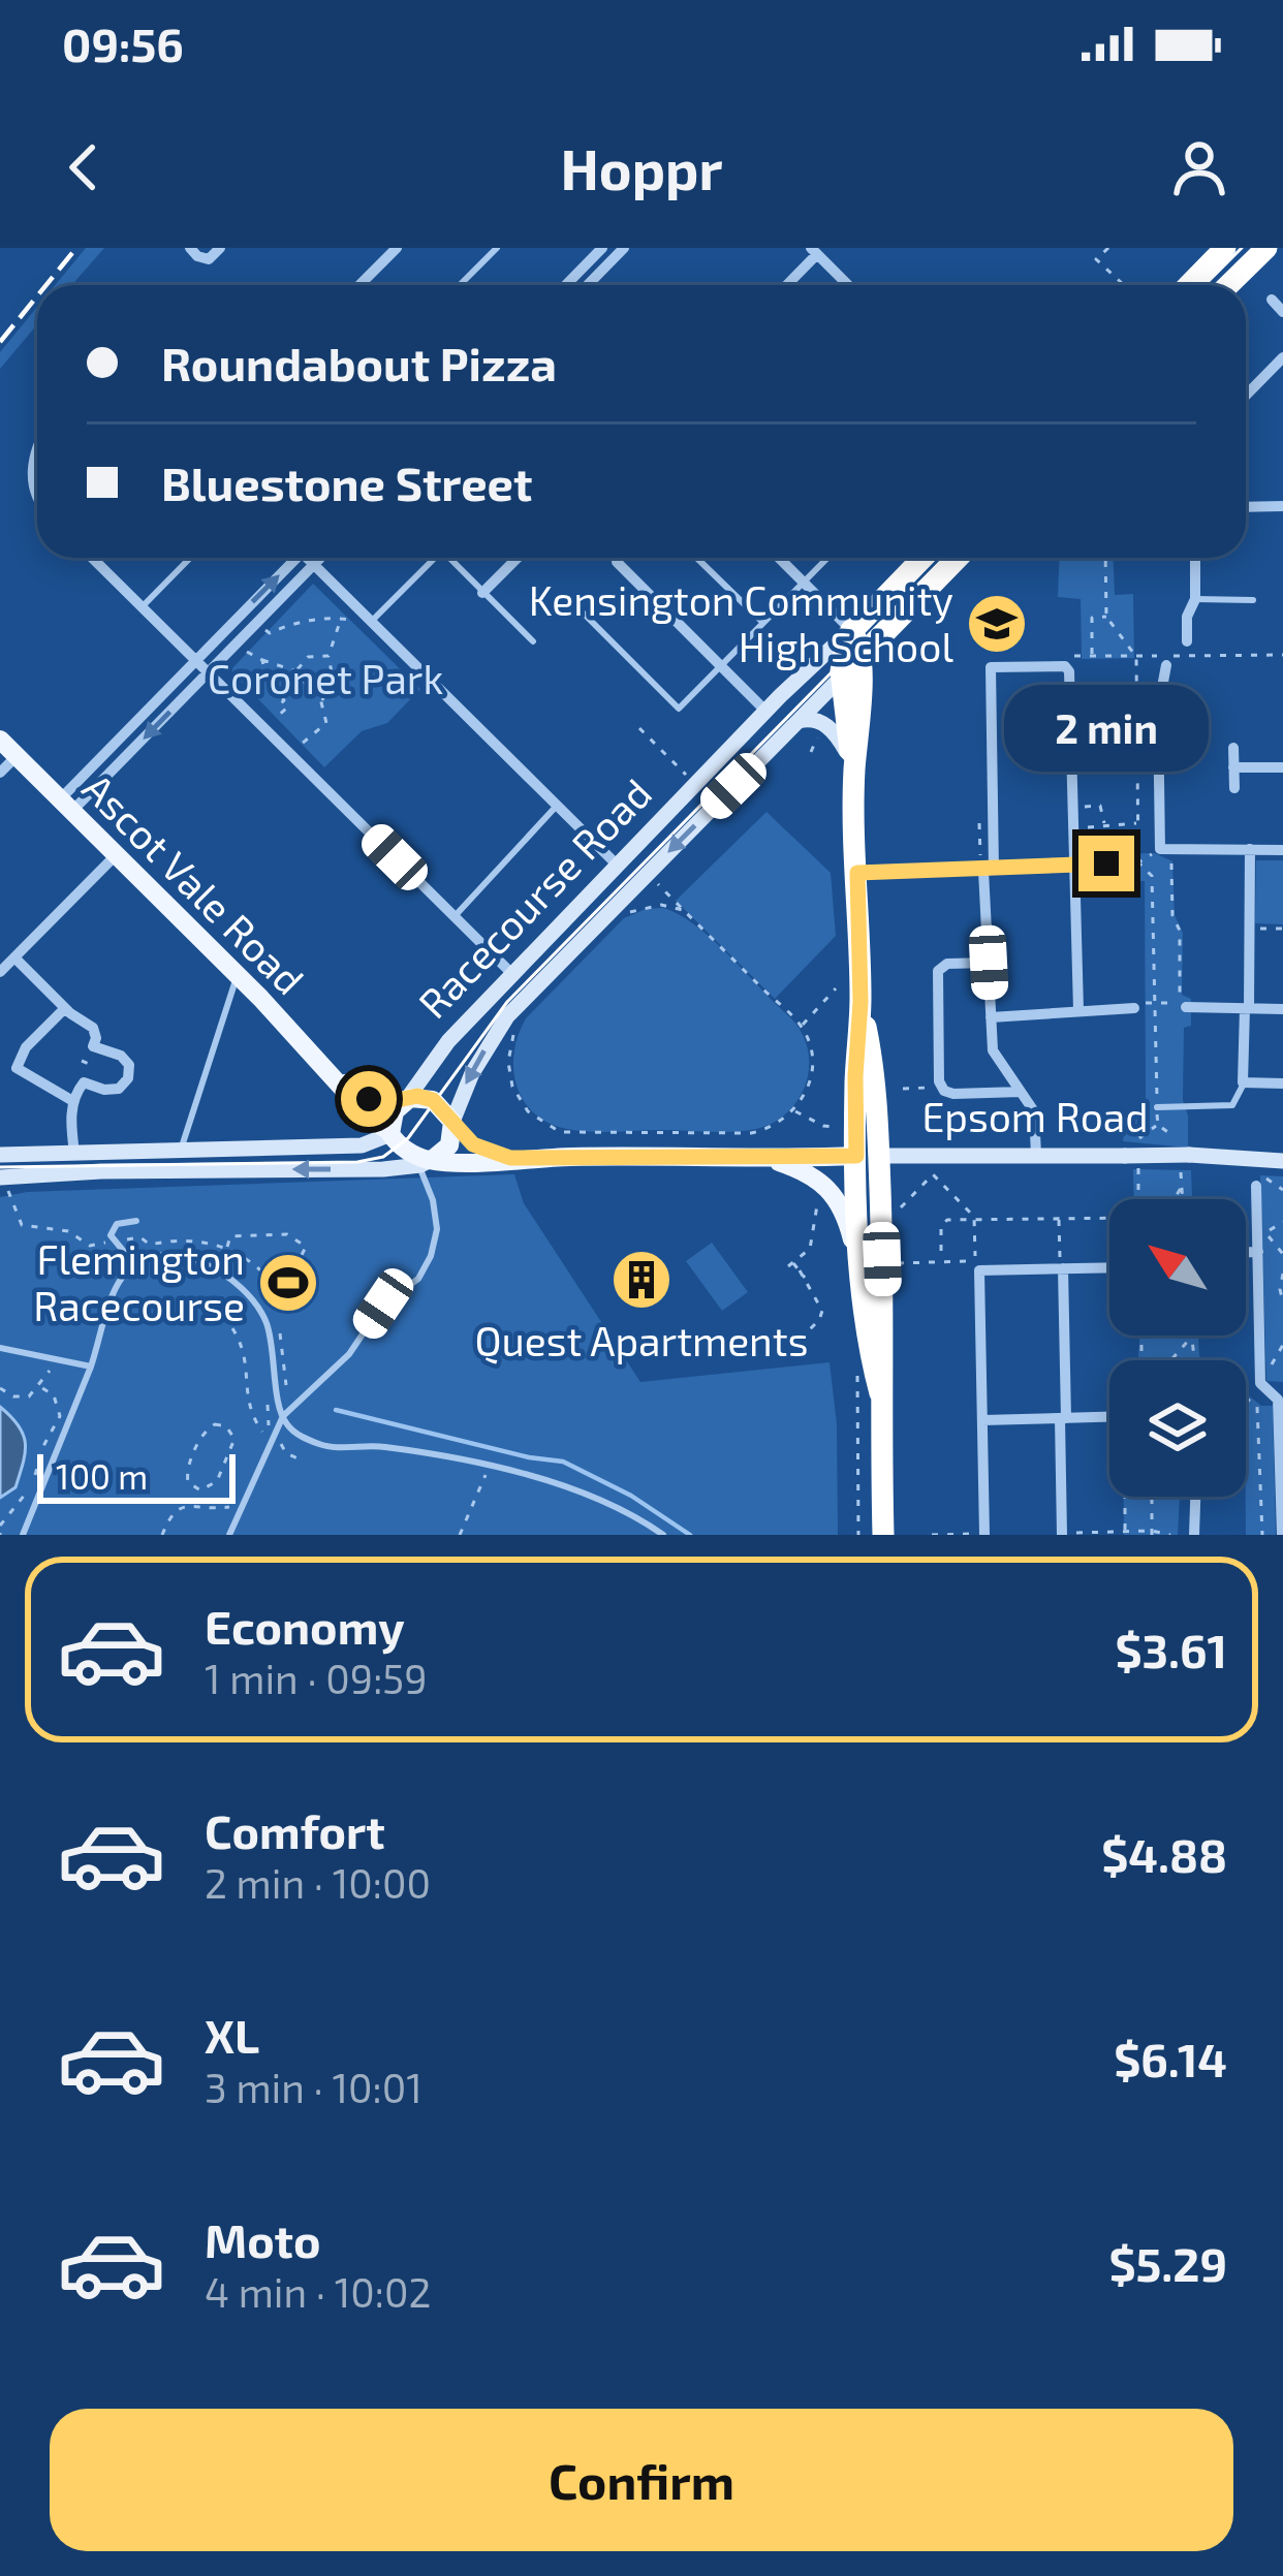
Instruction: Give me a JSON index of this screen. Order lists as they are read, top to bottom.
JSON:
{
  "streets": {
    "highway": ["Racecourse Road"],
    "main road": ["Ascot Vale Road", "Epsom Road"]
  },
  "crossings": [
    ["Ascot Vale Road", "Racecourse Road"],
    ["Ascot Vale Road", "Epsom Road"],
    ["Racecourse Road", "Epsom Road"]
  ],
  "one_way": ["Racecourse Road"],
  "parks": ["Coronet Park"],
  "places": {
    "school or university": ["Kensington Community High School"],
    "building": ["Quest Apartments"],
    "sports": ["Flemington Racecourse"]
  },
  "scale_bar": "100 m",
  "north": "top left",
  "page": {
    "status": "09:56",
    "header": "Hoppr",
    "banner": ["Roundabout Pizza", "Bluestone Street"],
    "bubble": "2 min",
    "scale": "100 m",
    "list": [
      {
        "name": "Economy",
        "note": "1 min · 09:59",
        "value": "$3.61"
      },
      {
        "name": "Comfort",
        "note": "2 min · 10:00",
        "value": "$4.88"
      },
      {
        "name": "XL",
        "note": "3 min · 10:01",
        "value": "$6.14"
      },
      {
        "name": "Moto",
        "note": "4 min · 10:02",
        "value": "$5.29"
      }
    ],
    "buttons": "Confirm"
  }
}
